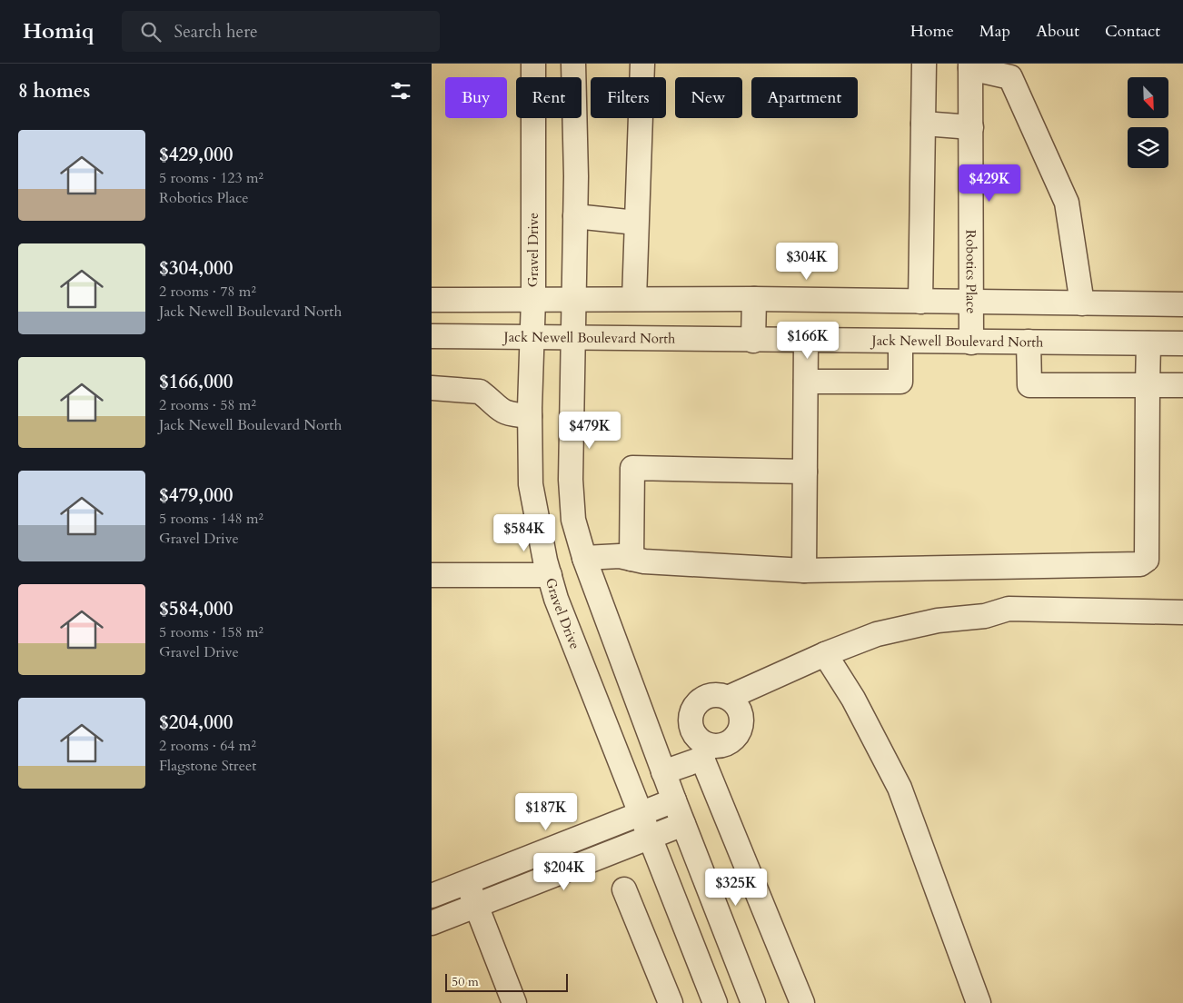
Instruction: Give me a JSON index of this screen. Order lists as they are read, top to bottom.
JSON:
{
  "streets": {
    "street": ["Gravel Drive", "Robotics Place", "Jack Newell Boulevard North"]
  },
  "crossings": [
    ["Gravel Drive", "Jack Newell Boulevard North"],
    ["Robotics Place", "Jack Newell Boulevard North"]
  ],
  "scale_bar": "50 m",
  "north": "bottom right",
  "page": {
    "header": "Homiq",
    "search": "Search here",
    "nav": [
      "Home",
      "Map",
      "About",
      "Contact"
    ],
    "heading": "8 homes",
    "chip": [
      "Buy",
      "Rent",
      "Filters",
      "New",
      "Apartment"
    ],
    "list": [
      {
        "name": "$429,000",
        "note": "5 rooms · 123 m² · Robotics Place"
      },
      {
        "name": "$304,000",
        "note": "2 rooms · 78 m² · Jack Newell Boulevard North"
      },
      {
        "name": "$166,000",
        "note": "2 rooms · 58 m² · Jack Newell Boulevard North"
      },
      {
        "name": "$479,000",
        "note": "5 rooms · 148 m² · Gravel Drive"
      },
      {
        "name": "$584,000",
        "note": "5 rooms · 158 m² · Gravel Drive"
      },
      {
        "name": "$204,000",
        "note": "2 rooms · 64 m² · Flagstone Street"
      }
    ],
    "price": [
      "$429K",
      "$304K",
      "$166K",
      "$479K",
      "$584K",
      "$187K",
      "$204K",
      "$325K"
    ],
    "scale": "50 m"
  }
}
